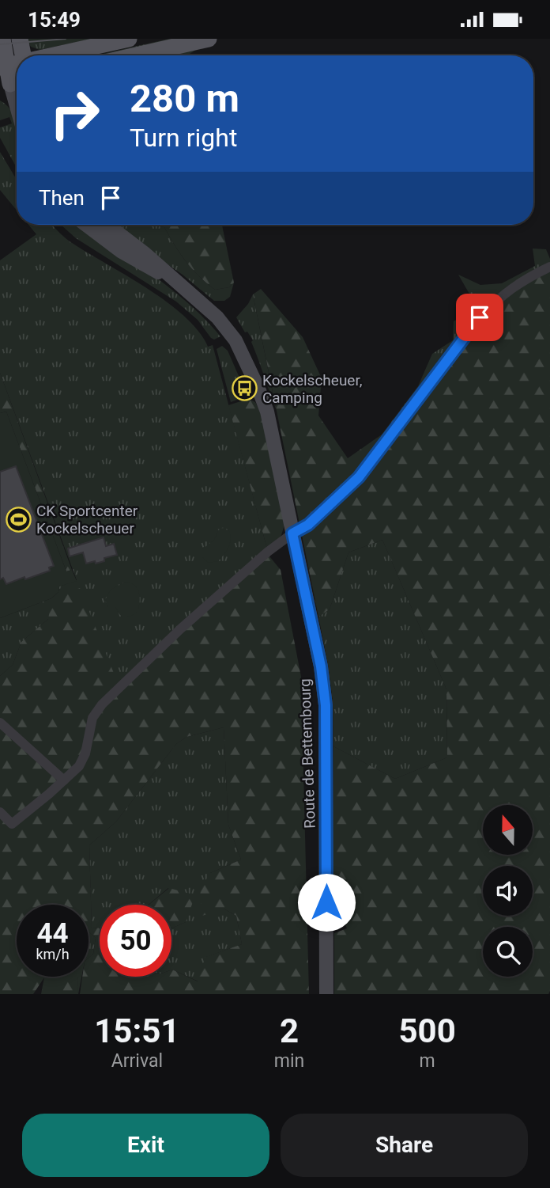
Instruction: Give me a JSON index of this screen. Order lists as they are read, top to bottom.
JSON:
{
  "streets": {
    "main road": ["Route de Bettembourg"]
  },
  "places": {
    "bus stop": ["Kockelscheuer, Camping"],
    "sports": ["CK Sportcenter Kockelscheuer"]
  },
  "north": "top",
  "page": {
    "status": "15:49",
    "turn": ["280 m", "Turn right"],
    "then": "Then",
    "speed": "44 km/h",
    "limit": "50",
    "eta": [
      "15:51",
      "Arrival",
      "2",
      "min",
      "500",
      "m"
    ],
    "buttons": ["Exit", "Share"]
  }
}
